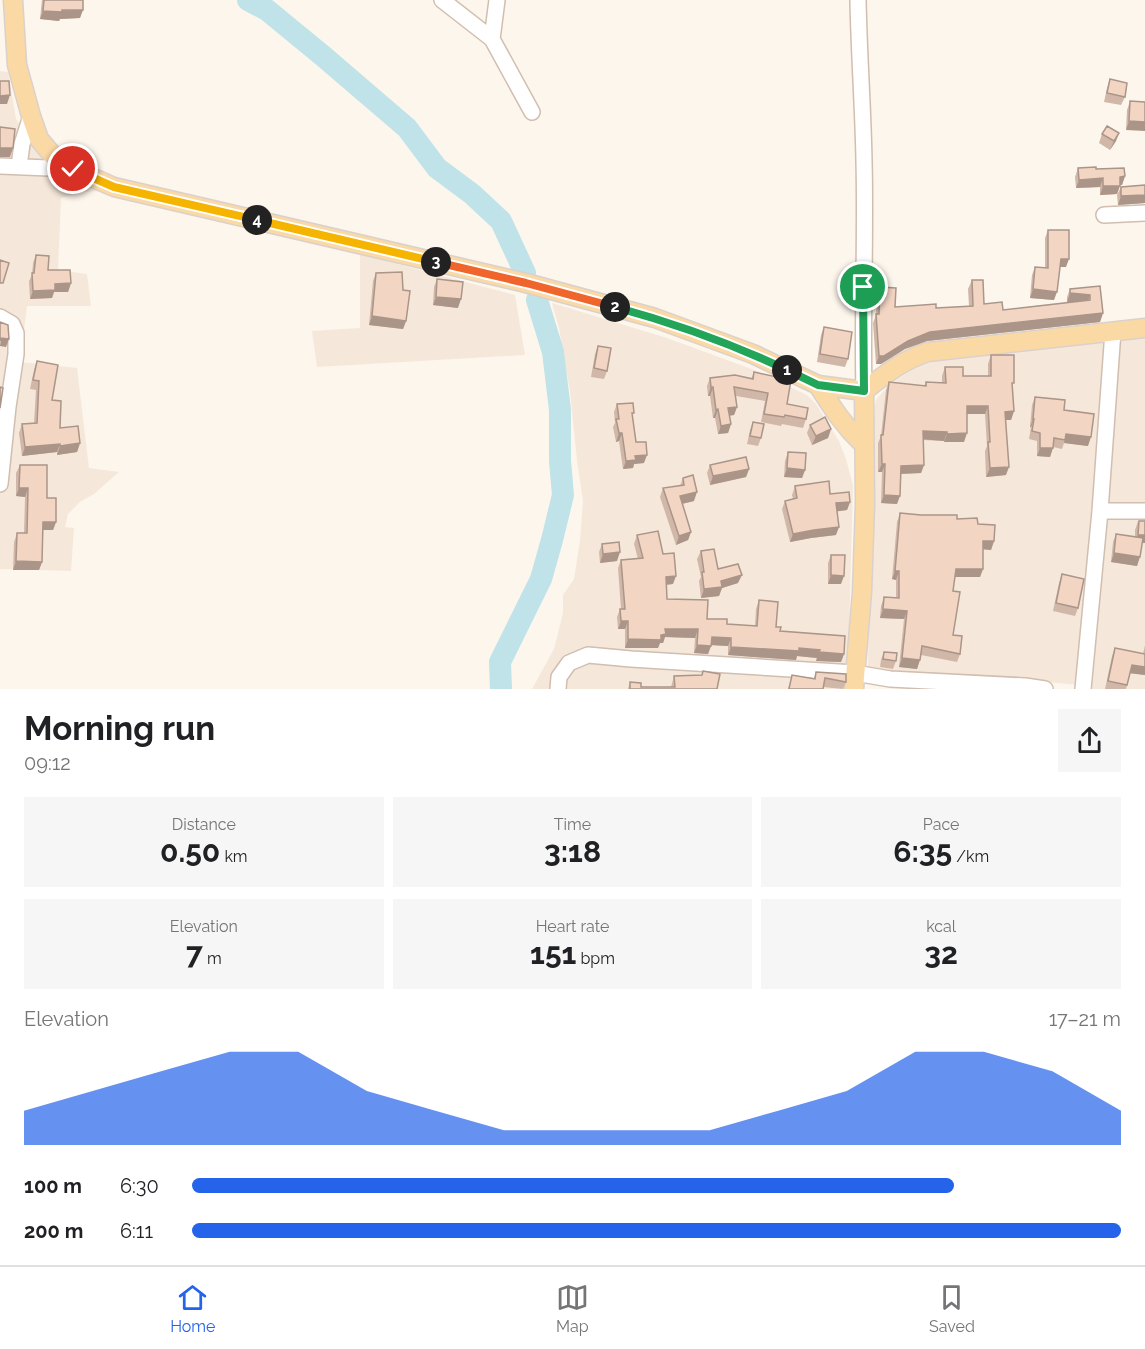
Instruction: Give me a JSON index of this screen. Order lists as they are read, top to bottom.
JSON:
{
  "page": {
    "pins": [
      "4",
      "3",
      "2",
      "1"
    ],
    "heading": ["Morning run", "09:12"],
    "stats": [
      ["Distance", "0.50 km"],
      ["Time", "3:18"],
      ["Pace", "6:35 /km"],
      ["Elevation", "7 m"],
      ["Heart rate", "151 bpm"],
      ["kcal", "32"]
    ],
    "chart": ["Elevation", "17–21 m"],
    "list": [
      {
        "name": "100 m",
        "note": "6:30"
      },
      {
        "name": "200 m",
        "note": "6:11"
      }
    ],
    "tabs": ["Home", "Map", "Saved"]
  }
}
